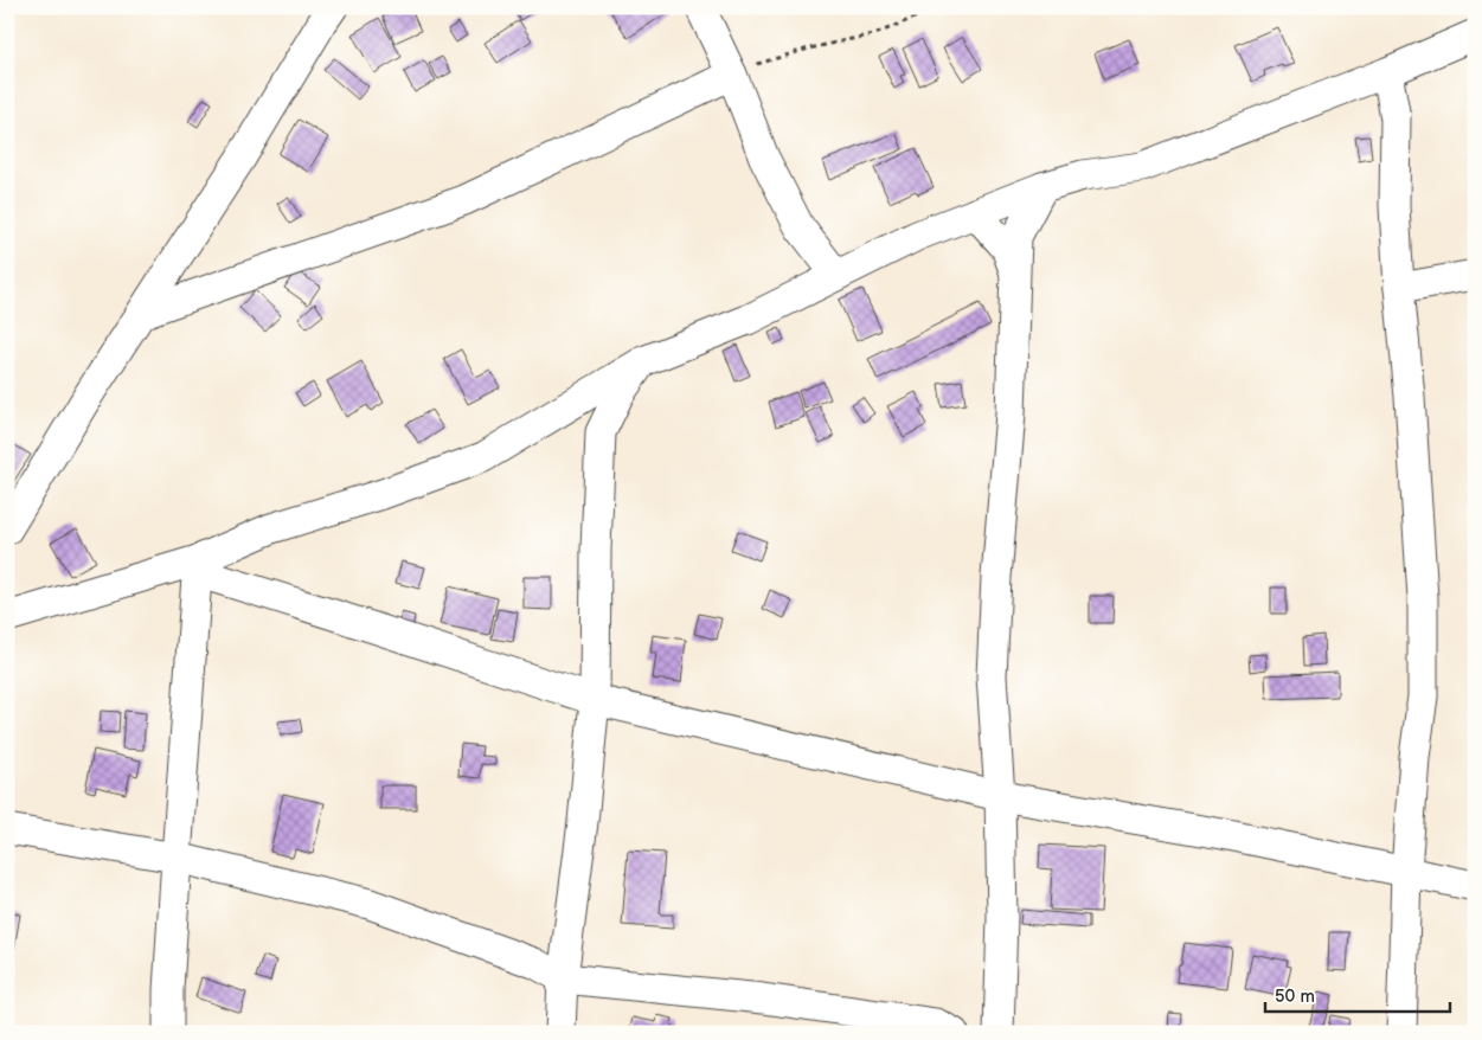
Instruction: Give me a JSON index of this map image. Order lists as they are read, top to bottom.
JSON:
{
  "scale_bar": "50 m"
}
